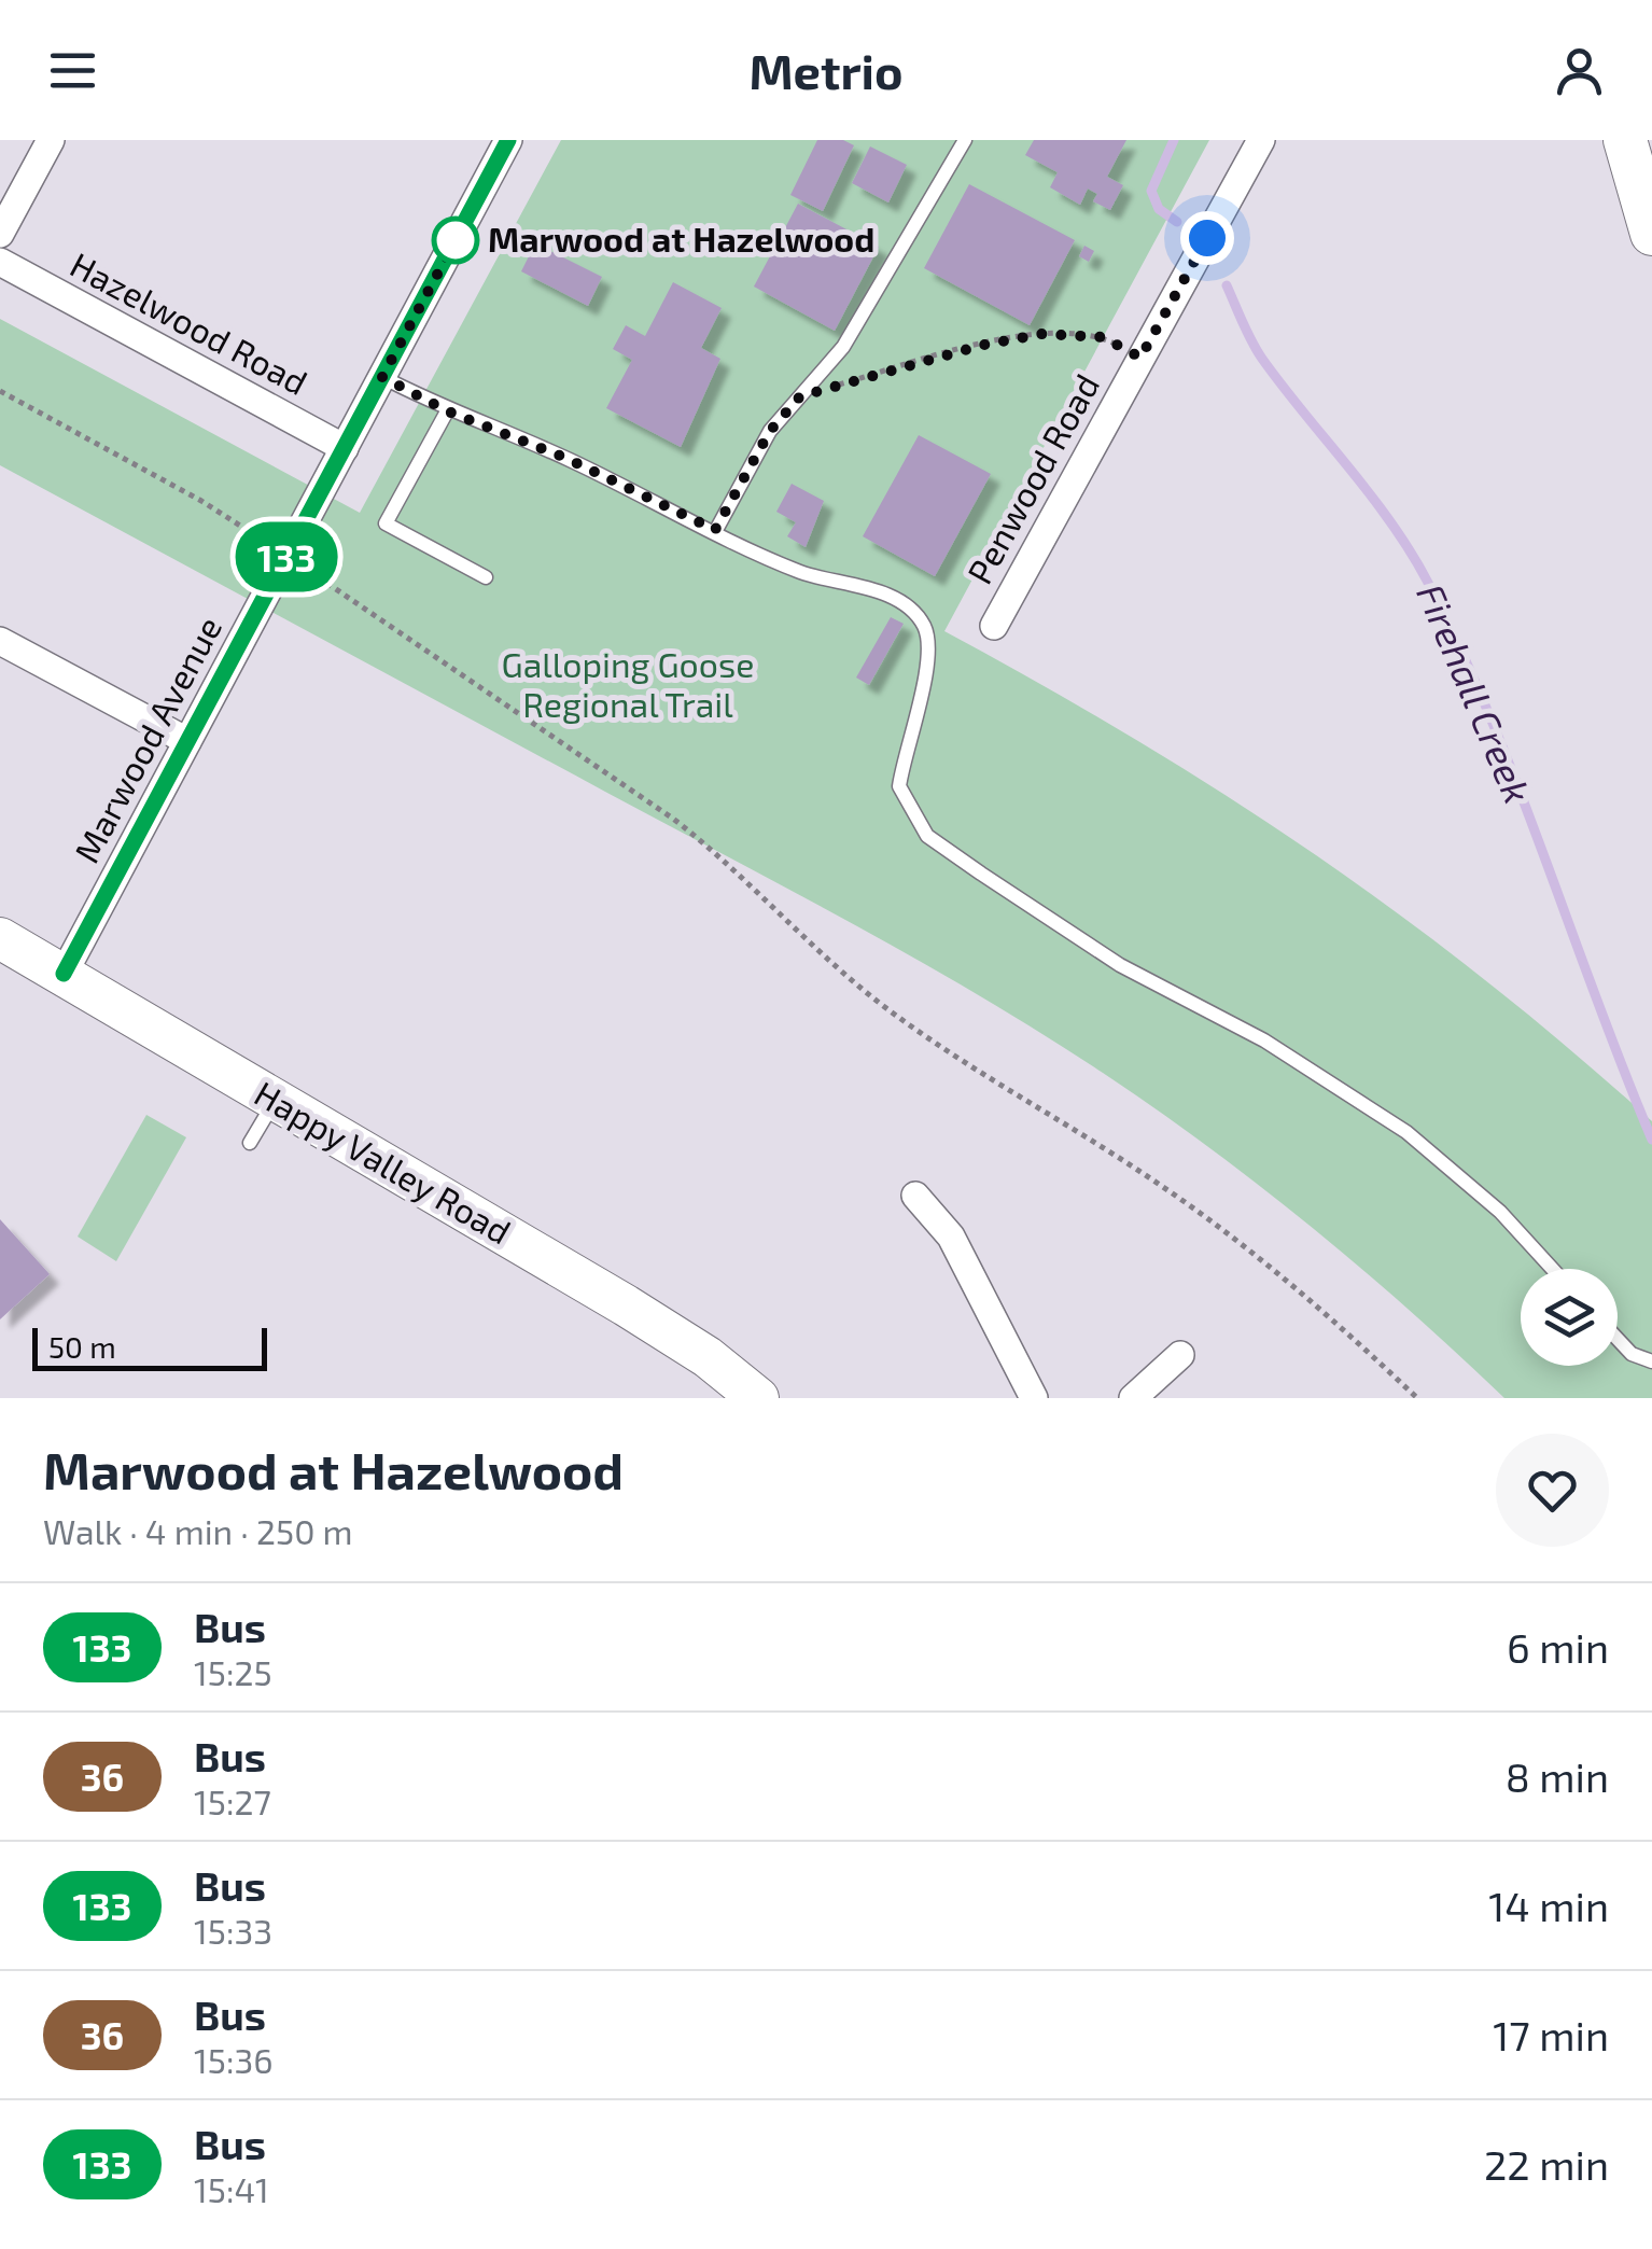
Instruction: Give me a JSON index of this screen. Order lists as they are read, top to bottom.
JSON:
{
  "streets": {
    "main road": ["Happy Valley Road"],
    "street": ["Hazelwood Road", "Penwood Road", "Marwood Avenue"]
  },
  "crossings": [
    ["Hazelwood Road", "Marwood Avenue"],
    ["Marwood Avenue", "Happy Valley Road"]
  ],
  "water": ["Firehall Creek"],
  "parks": ["Galloping Goose Regional Trail"],
  "places": ["Marwood at Hazelwood"],
  "lines": ["bus line 133"],
  "scale_bar": "50 m",
  "page": {
    "header": "Metrio",
    "on_map": "133",
    "scale": "50 m",
    "heading": ["Marwood at Hazelwood", "Walk · 4 min · 250 m"],
    "list": [
      {
        "mark": "133",
        "name": "Bus",
        "note": "15:25",
        "value": "6 min"
      },
      {
        "mark": "36",
        "name": "Bus",
        "note": "15:27",
        "value": "8 min"
      },
      {
        "mark": "133",
        "name": "Bus",
        "note": "15:33",
        "value": "14 min"
      },
      {
        "mark": "36",
        "name": "Bus",
        "note": "15:36",
        "value": "17 min"
      },
      {
        "mark": "133",
        "name": "Bus",
        "note": "15:41",
        "value": "22 min"
      }
    ]
  }
}
